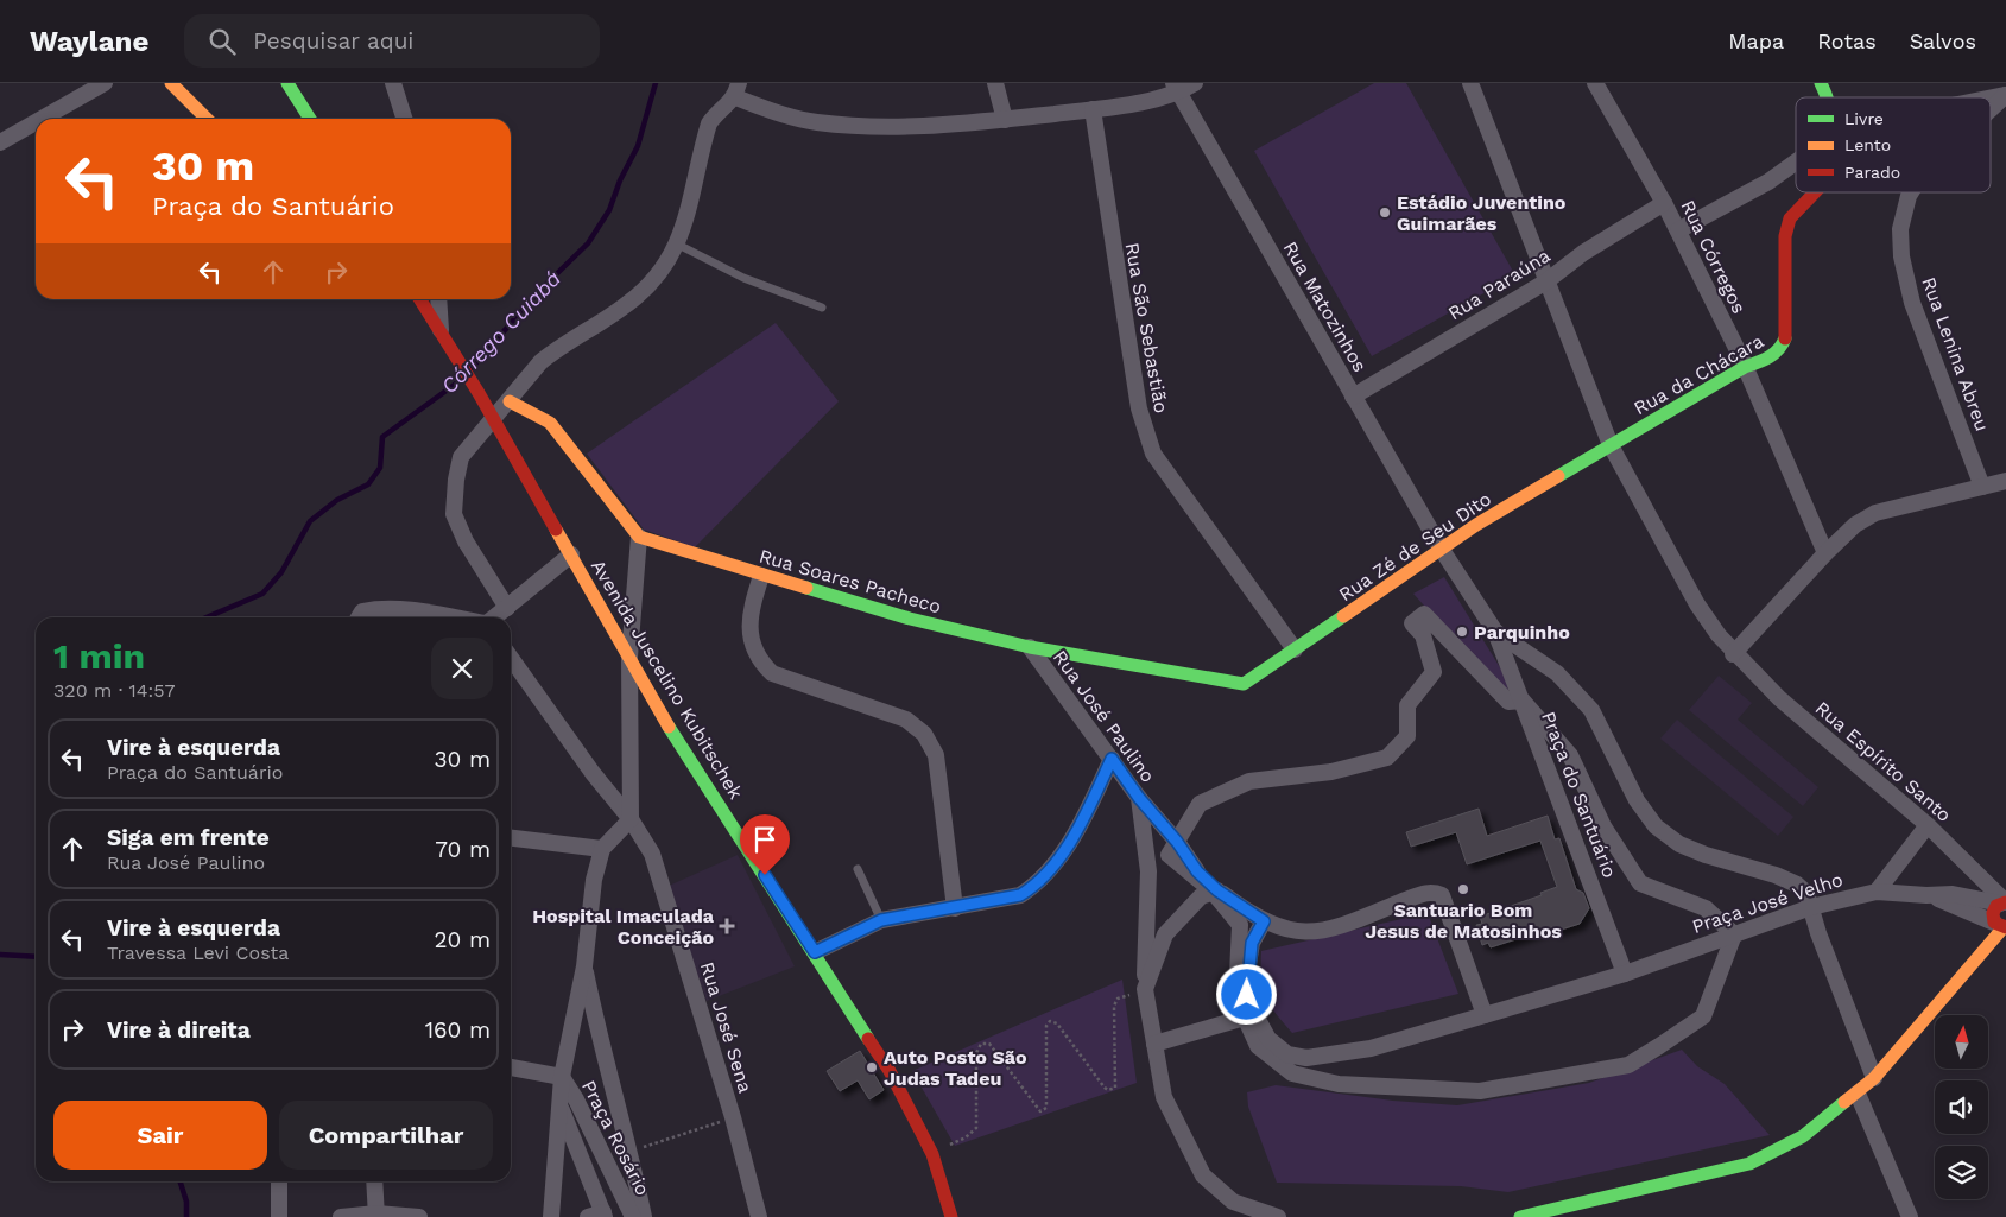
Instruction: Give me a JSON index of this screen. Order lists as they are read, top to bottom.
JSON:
{
  "streets": {
    "street": [
      "Rua Córregos",
      "Rua Paraúna",
      "Rua Matozinhos",
      "Rua São Sebastião",
      "Rua Lenina Abreu",
      "Rua da Chácara",
      "Rua Zé de Seu Dito",
      "Rua Soares Pacheco",
      "Avenida Juscelino Kubitschek",
      "Rua José Paulino",
      "Rua Espírito Santo",
      "Praça do Santuário",
      "Praça José Velho",
      "Rua José Sena",
      "Praça Rosário"
    ]
  },
  "crossings": [
    ["Rua Córregos", "Rua Paraúna"],
    ["Rua Córregos", "Rua da Chácara"],
    ["Rua Paraúna", "Rua Matozinhos"],
    ["Rua Paraúna", "Rua Espírito Santo"],
    ["Rua Matozinhos", "Rua Zé de Seu Dito"],
    ["Rua Matozinhos", "Praça do Santuário"],
    ["Rua São Sebastião", "Rua Zé de Seu Dito"],
    ["Rua da Chácara", "Rua Zé de Seu Dito"],
    ["Rua da Chácara", "Rua Espírito Santo"],
    ["Rua Zé de Seu Dito", "Rua Soares Pacheco"],
    ["Rua Zé de Seu Dito", "Rua Espírito Santo"],
    ["Rua Soares Pacheco", "Rua José Paulino"],
    ["Rua Espírito Santo", "Praça José Velho"],
    ["Praça do Santuário", "Praça José Velho"]
  ],
  "water": ["Córrego Cuiabá"],
  "places": {
    "other": [
      "Estádio Juventino Guimarães",
      "Parquinho",
      "Santuario Bom Jesus de Matosinhos",
      "Auto Posto São Judas Tadeu"
    ],
    "health": ["Hospital Imaculada Conceição"]
  },
  "legend": ["Livre", "Lento", "Parado"],
  "north": "top",
  "page": {
    "header": "Waylane",
    "search": "Pesquisar aqui",
    "nav": ["Mapa", "Rotas", "Salvos"],
    "turn": ["30 m", "Praça do Santuário"],
    "heading": ["1 min", "320 m · 14:57"],
    "list": [
      {
        "name": "Vire à esquerda",
        "note": "Praça do Santuário",
        "value": "30 m"
      },
      {
        "name": "Siga em frente",
        "note": "Rua José Paulino",
        "value": "70 m"
      },
      {
        "name": "Vire à esquerda",
        "note": "Travessa Levi Costa",
        "value": "20 m"
      },
      {
        "name": "Vire à direita",
        "value": "160 m"
      }
    ],
    "buttons": ["Sair", "Compartilhar"]
  }
}
